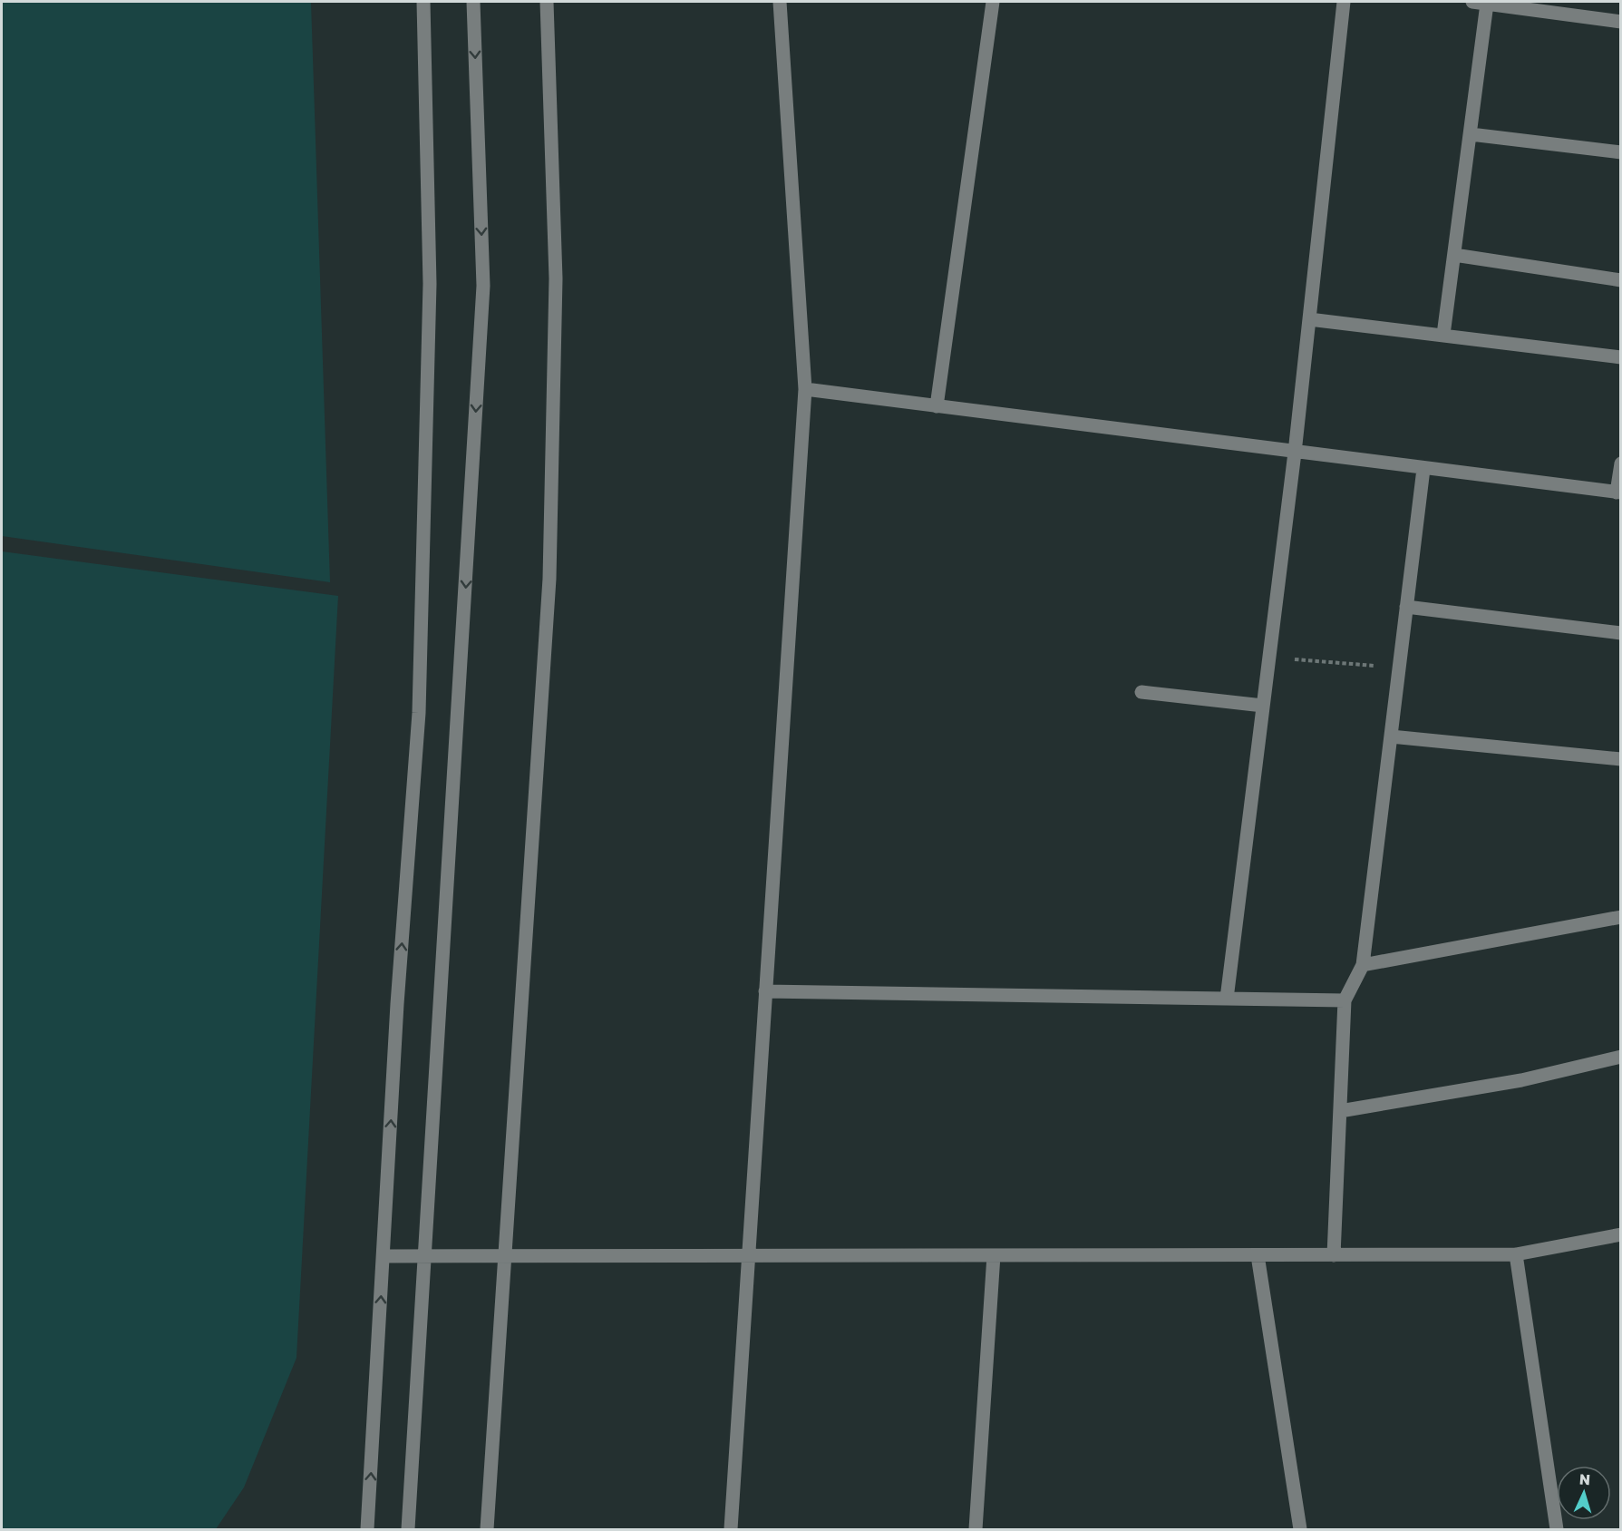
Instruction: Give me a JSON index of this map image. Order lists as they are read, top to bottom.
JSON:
{
  "north": "top"
}
